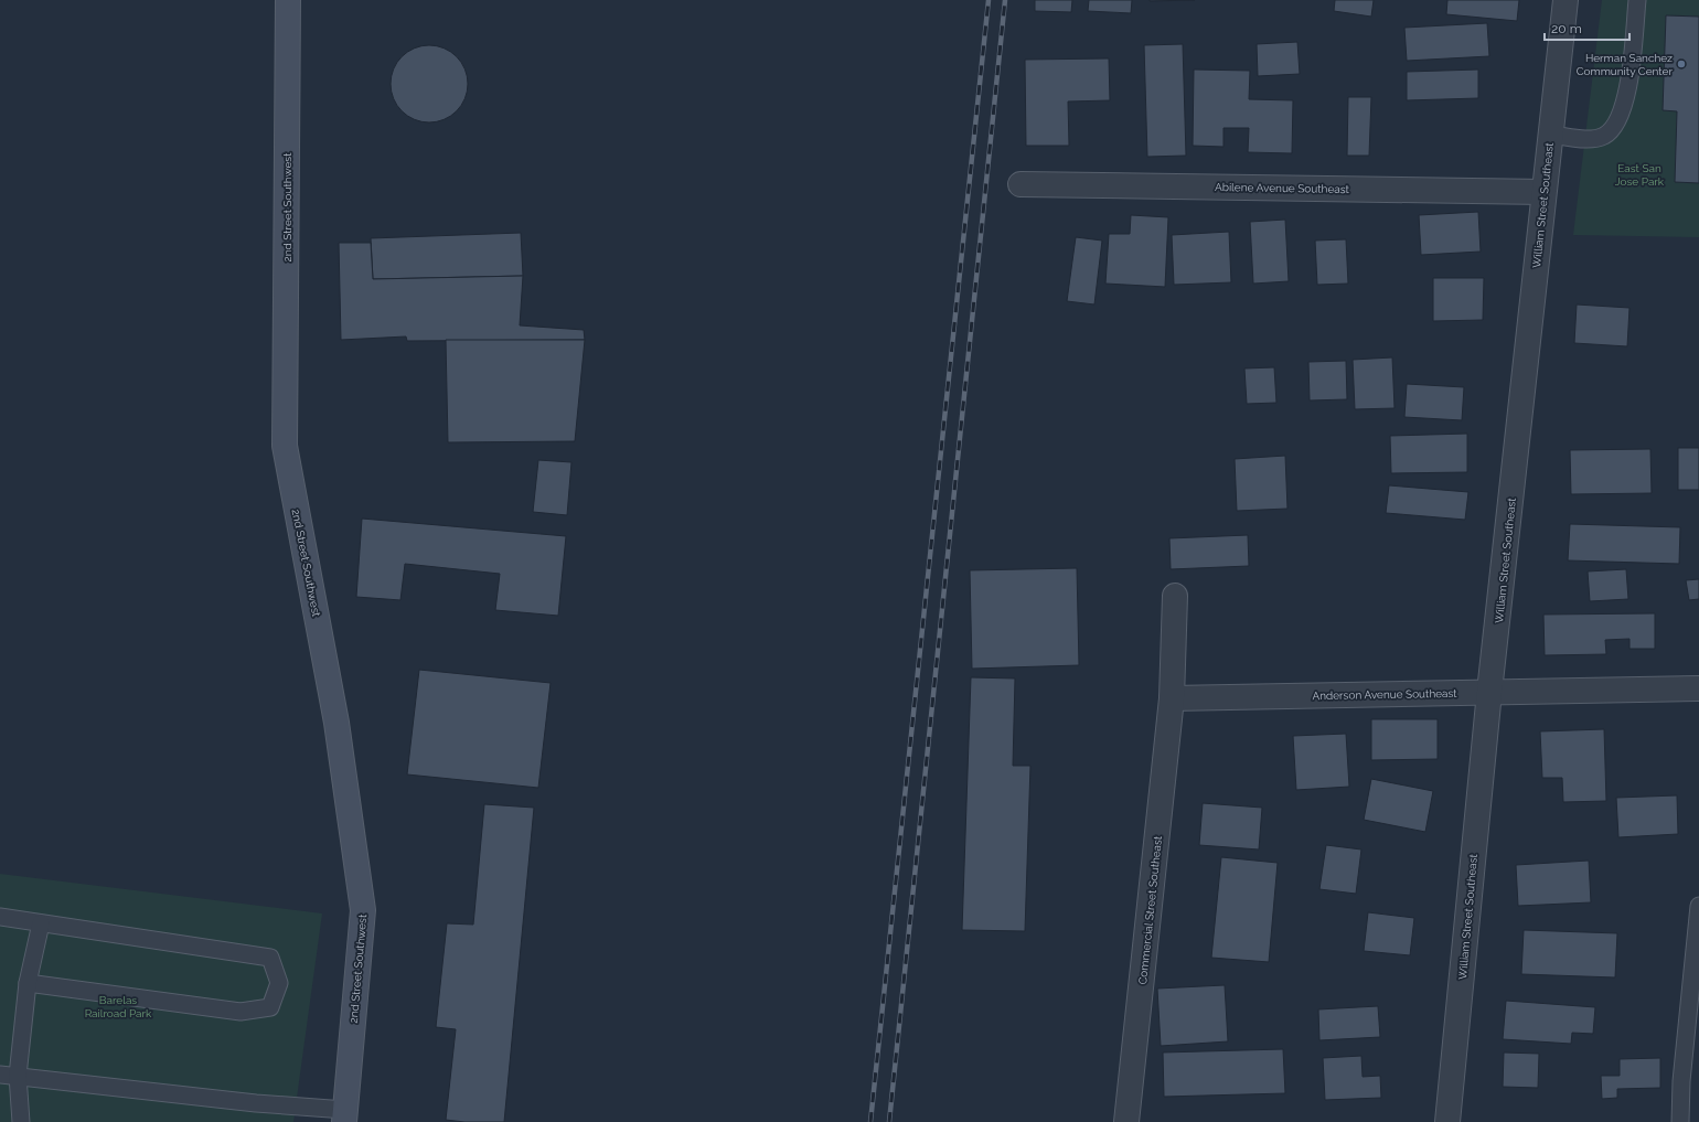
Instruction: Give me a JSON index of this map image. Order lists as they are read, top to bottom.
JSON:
{
  "streets": {
    "main road": ["2nd Street Southwest"],
    "street": [
      "Abilene Avenue Southeast",
      "William Street Southeast",
      "Anderson Avenue Southeast",
      "Commercial Street Southeast"
    ]
  },
  "crossings": [
    ["Abilene Avenue Southeast", "William Street Southeast"],
    ["William Street Southeast", "Anderson Avenue Southeast"],
    ["Anderson Avenue Southeast", "Commercial Street Southeast"]
  ],
  "parks": ["East San Jose Park", "Barelas Railroad Park"],
  "places": ["Herman Sanchez Community Center"],
  "scale_bar": "20 m"
}
